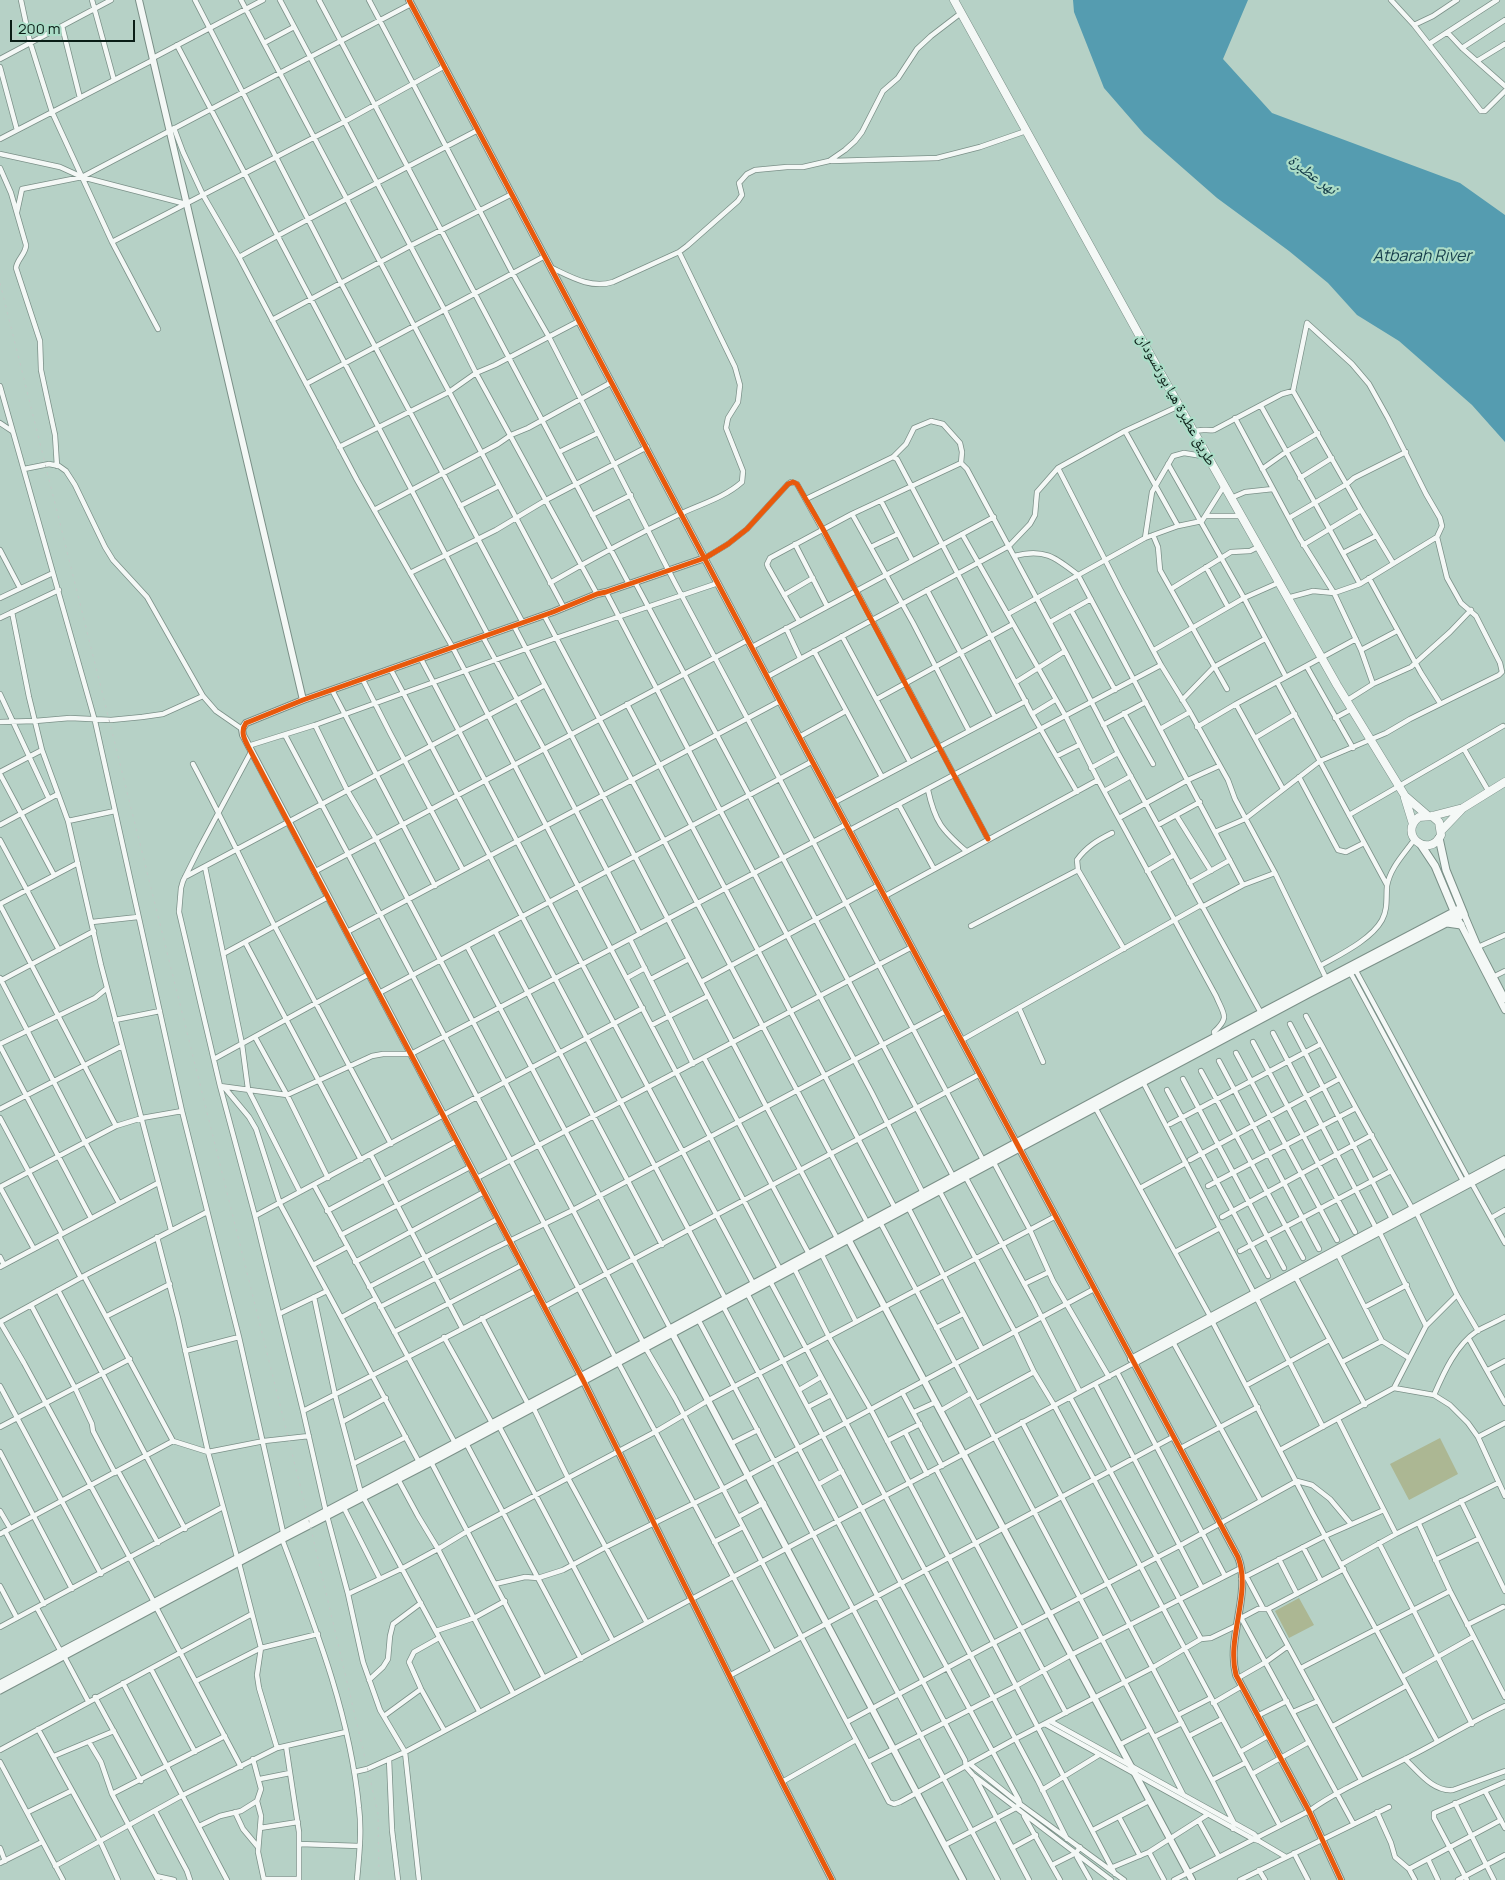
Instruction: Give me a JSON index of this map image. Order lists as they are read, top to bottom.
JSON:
{
  "streets": {
    "highway": ["طريق عطبرة هيا بورتسودان"]
  },
  "water": ["نهر عطبرة", "Atbarah River"],
  "scale_bar": "200 m"
}
